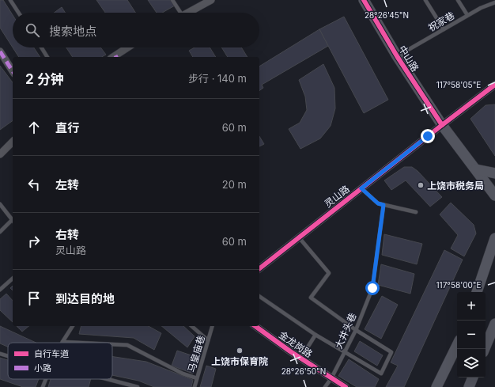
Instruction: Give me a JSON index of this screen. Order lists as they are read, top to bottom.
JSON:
{
  "streets": {
    "street": ["中山路", "灵山路", "金龙岗路"],
    "lane": ["祝家巷", "大井头巷", "马皇庙巷"]
  },
  "crossings": [
    ["祝家巷", "中山路"],
    ["中山路", "灵山路"],
    ["大井头巷", "金龙岗路"]
  ],
  "places": ["上饶市税务局", "上饶市保育院"],
  "legend": ["自行车道", "小路"],
  "page": {
    "search": "搜索地点",
    "heading": ["2 分钟", "步行 · 140 m"],
    "list": [
      ["直行", "60 m"],
      ["左转", "20 m"],
      ["右转", "灵山路", "60 m"],
      "到达目的地"
    ],
    "map_buttons": ["+", "−"]
  },
  "coordinates": [
    "28°26'45\"N",
    "117°58'05\"E",
    "117°58'00\"E",
    "28°26'50\"N"
  ]
}
